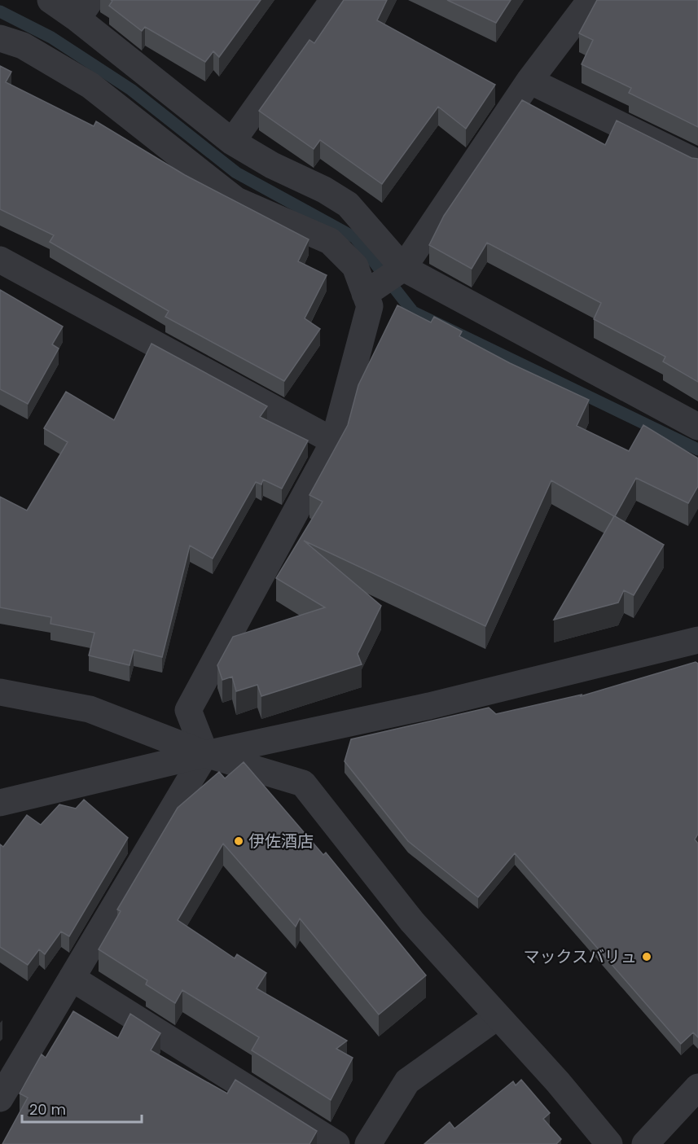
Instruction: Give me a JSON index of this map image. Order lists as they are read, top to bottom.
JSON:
{
  "places": ["伊佐酒店", "マックスバリュ"],
  "scale_bar": "20 m"
}
